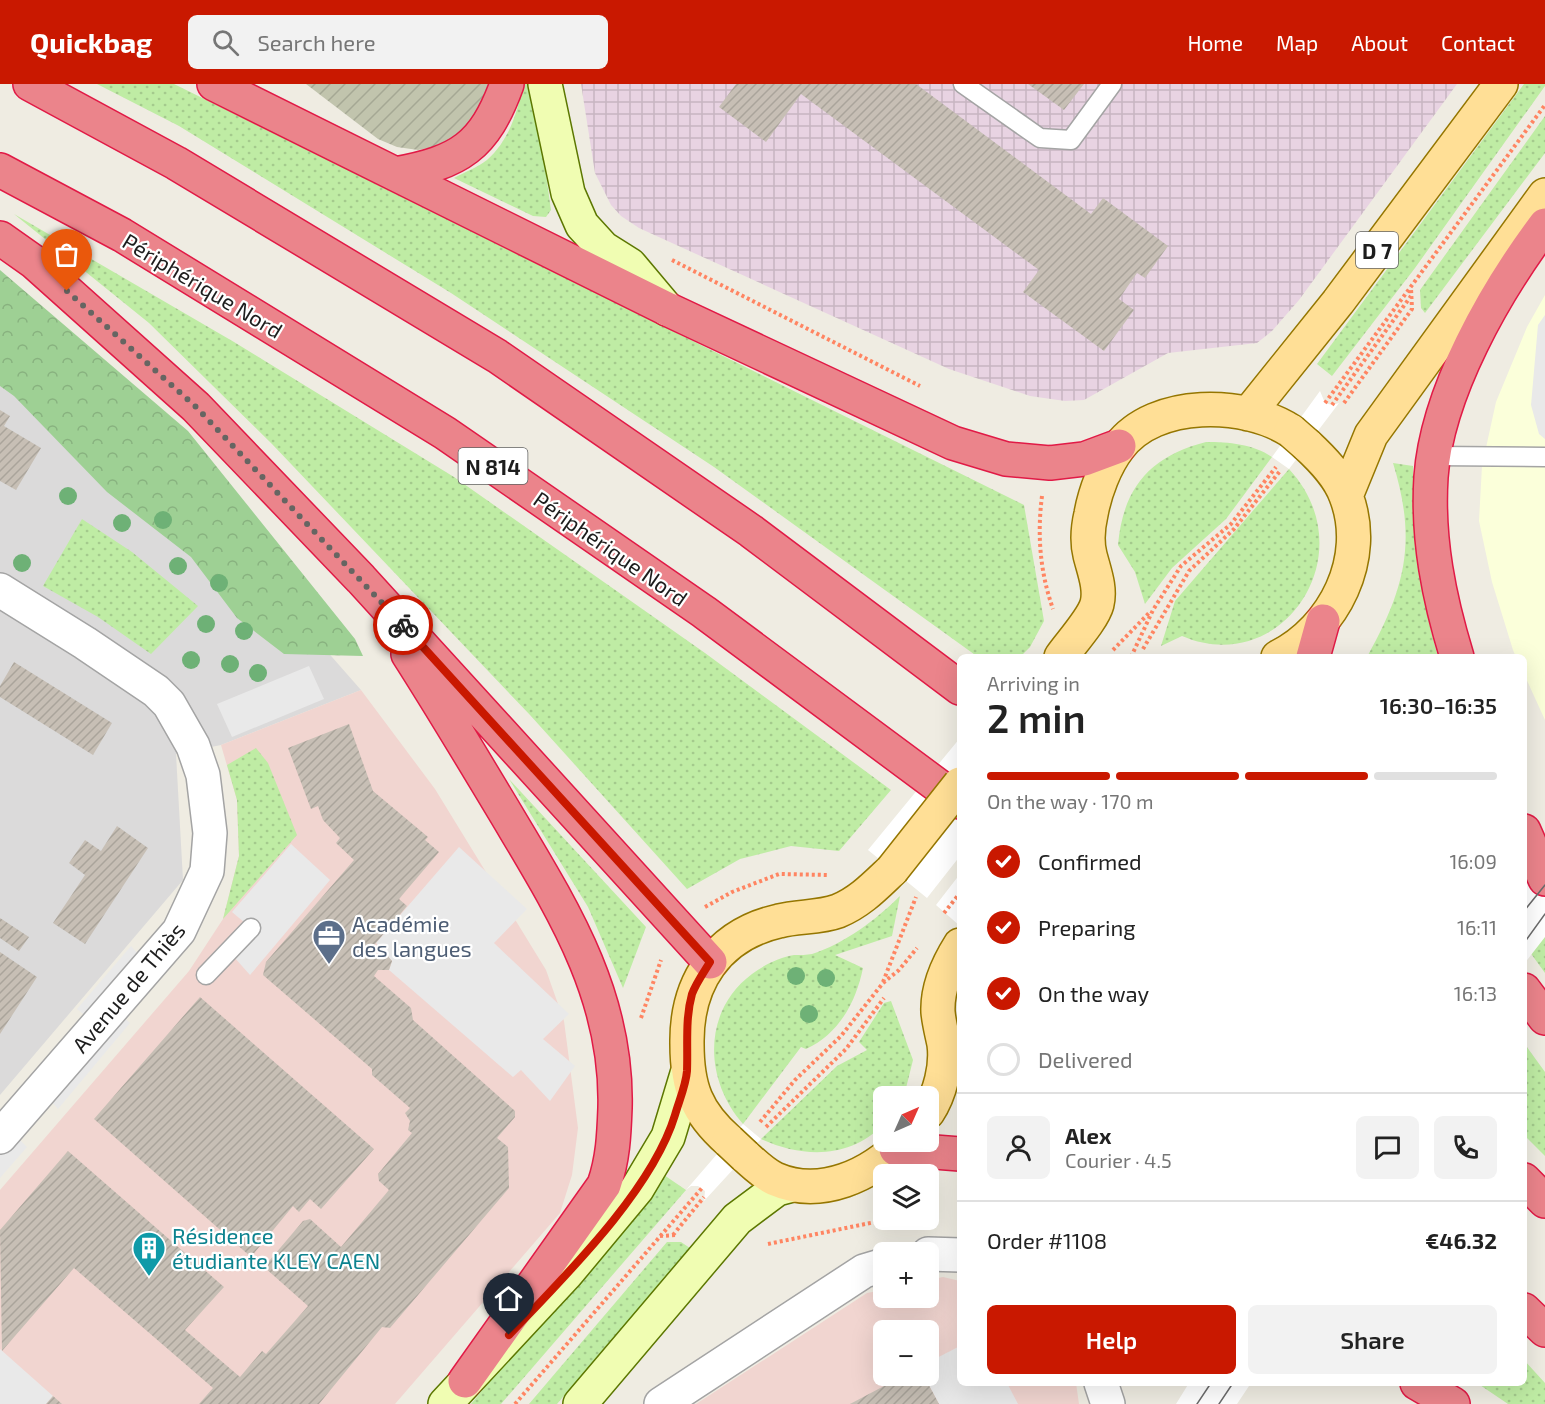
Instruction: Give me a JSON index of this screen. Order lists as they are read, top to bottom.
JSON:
{
  "streets": {
    "highway": ["Périphérique Nord", "N 814"],
    "main road": ["D 7"],
    "street": ["Avenue de Thiès"]
  },
  "places": {
    "office": ["Académie des langues"],
    "building": ["Résidence étudiante KLEY CAEN"]
  },
  "north": "top right",
  "page": {
    "header": "Quickbag",
    "search": "Search here",
    "nav": [
      "Home",
      "Map",
      "About",
      "Contact"
    ],
    "heading": ["2 min", "Arriving in", "16:30–16:35"],
    "panel": [
      "Alex",
      "Courier · 4.5",
      "Order #1108",
      "€46.32"
    ],
    "bar": "On the way · 170 m",
    "list": [
      ["Confirmed", "16:09"],
      ["Preparing", "16:11"],
      ["On the way", "16:13"],
      "Delivered"
    ],
    "map_buttons": ["+", "−"],
    "buttons": ["Help", "Share"]
  }
}
